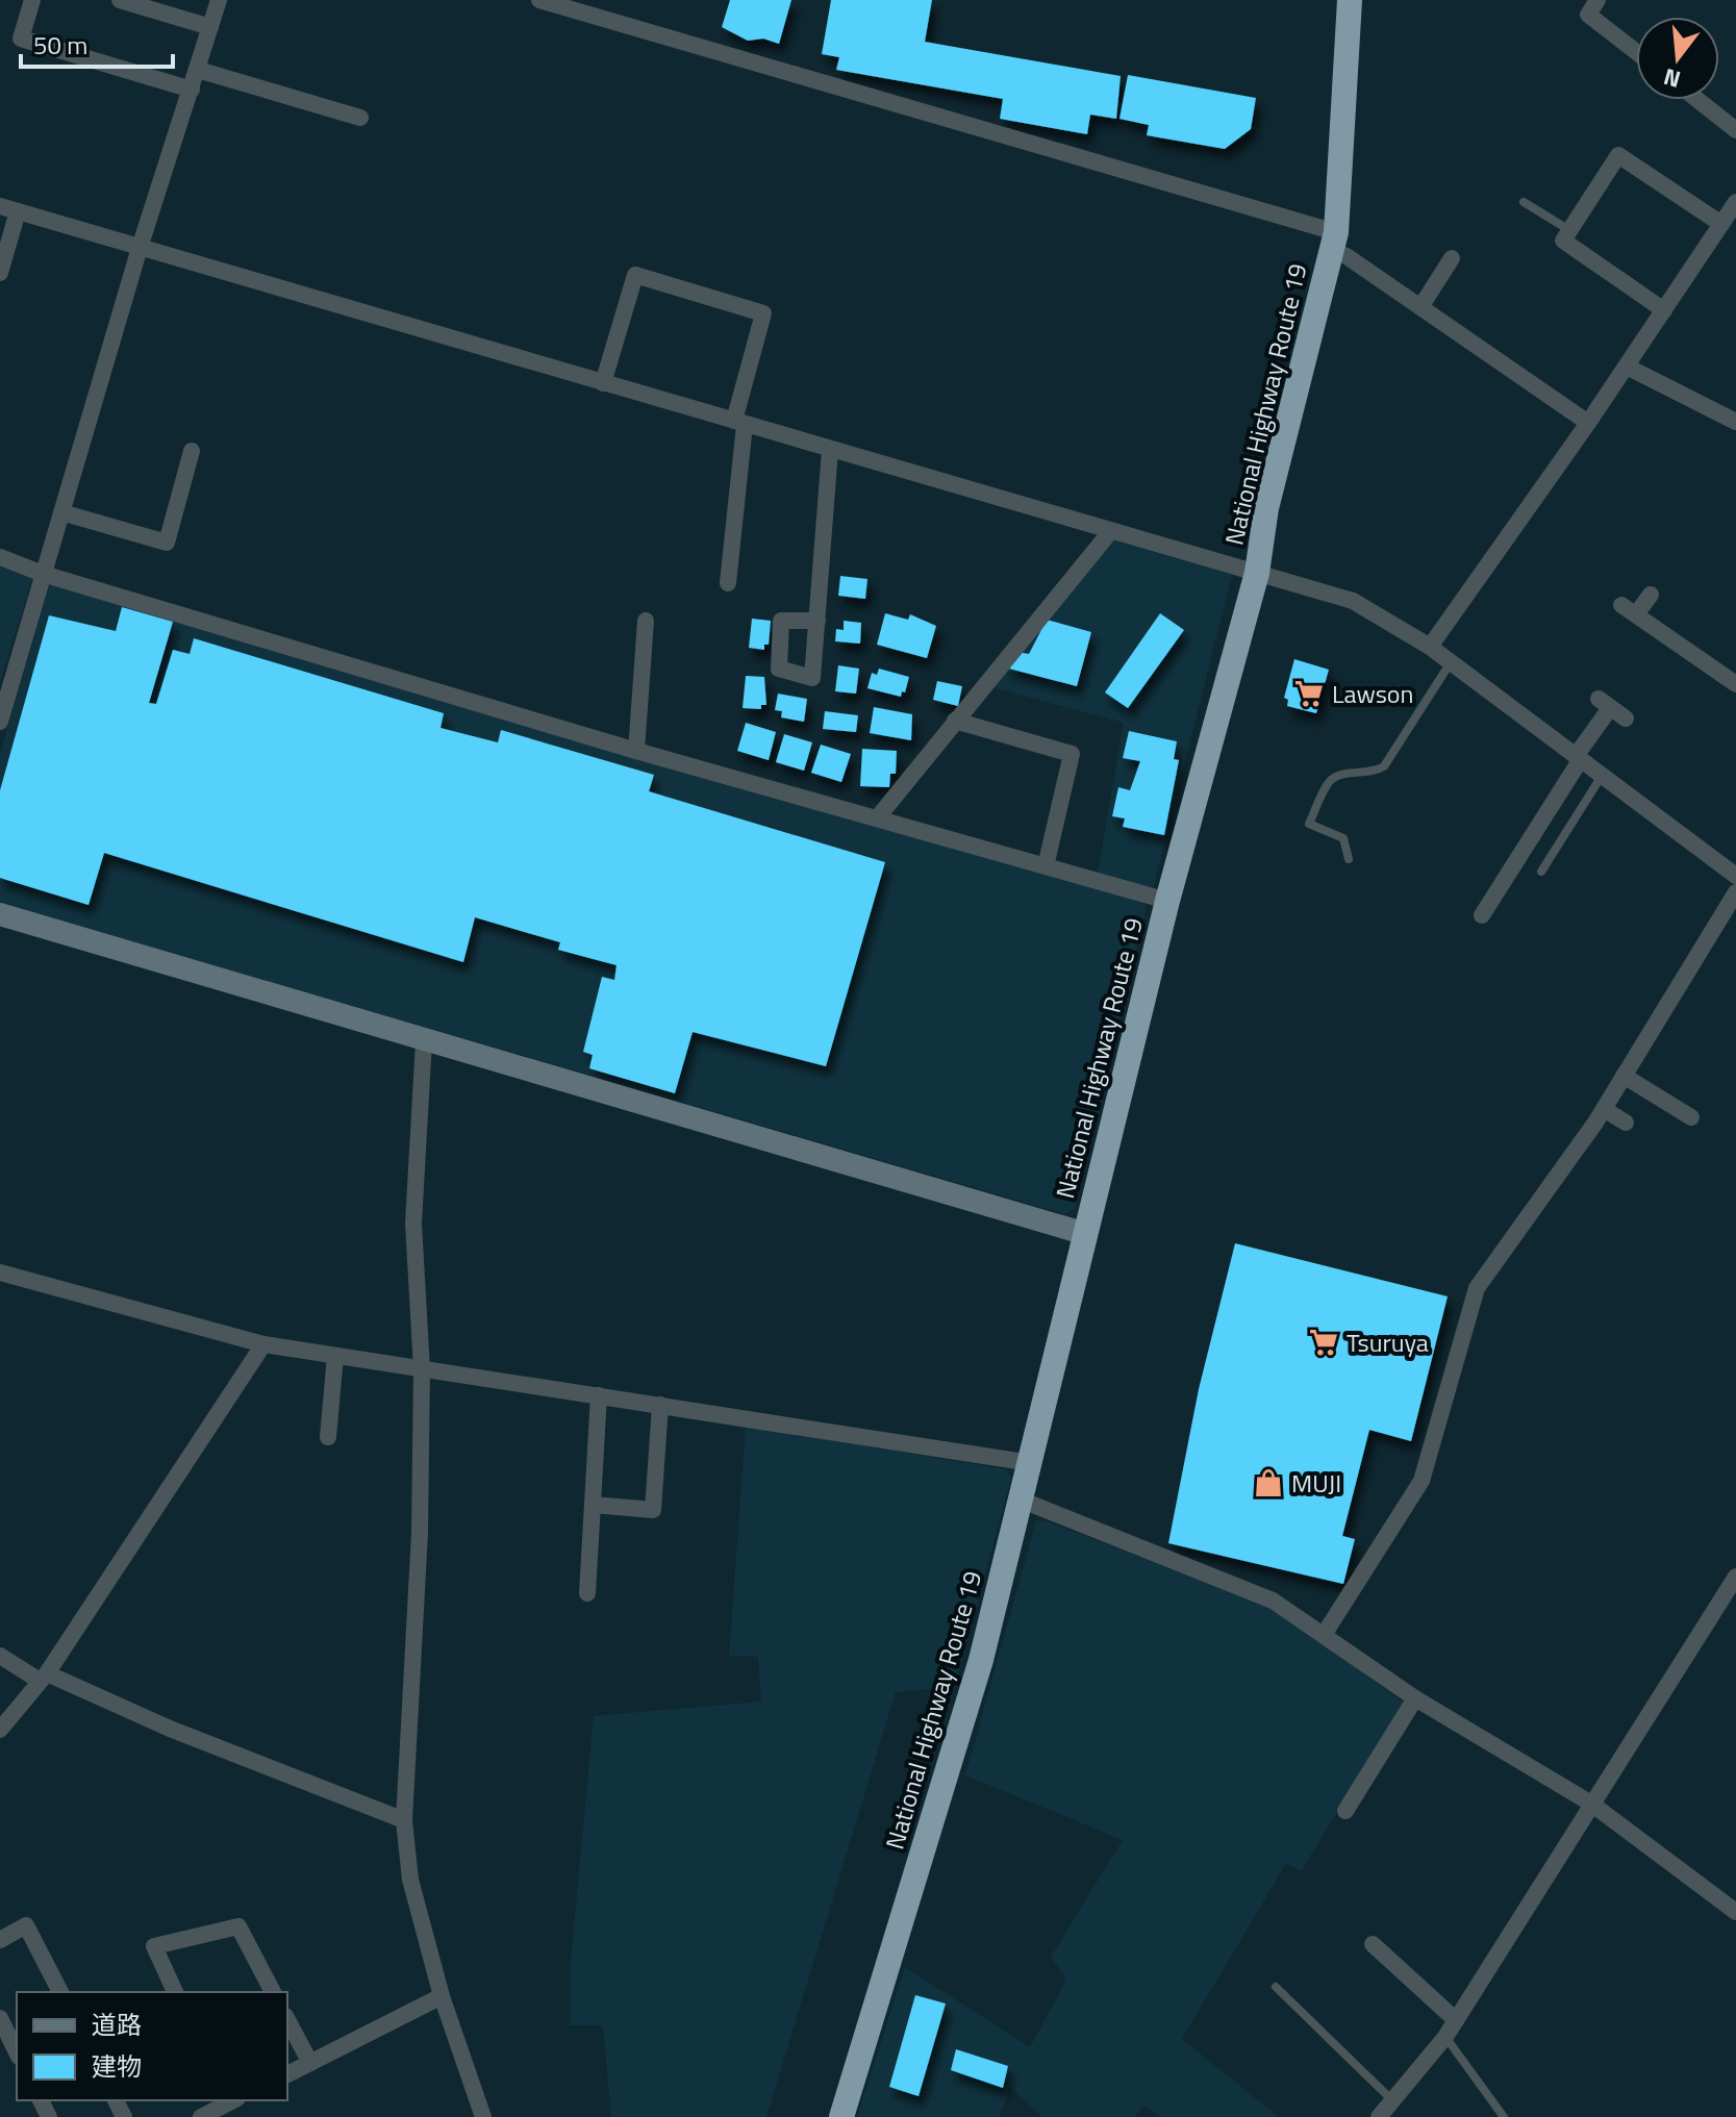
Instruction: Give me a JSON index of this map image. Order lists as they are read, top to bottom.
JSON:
{
  "streets": {
    "highway": ["National Highway Route 19"]
  },
  "places": {
    "supermarket": ["Lawson", "Tsuruya"],
    "shop": ["MUJI"]
  },
  "legend": ["道路", "建物"],
  "scale_bar": "50 m",
  "north": "bottom"
}
